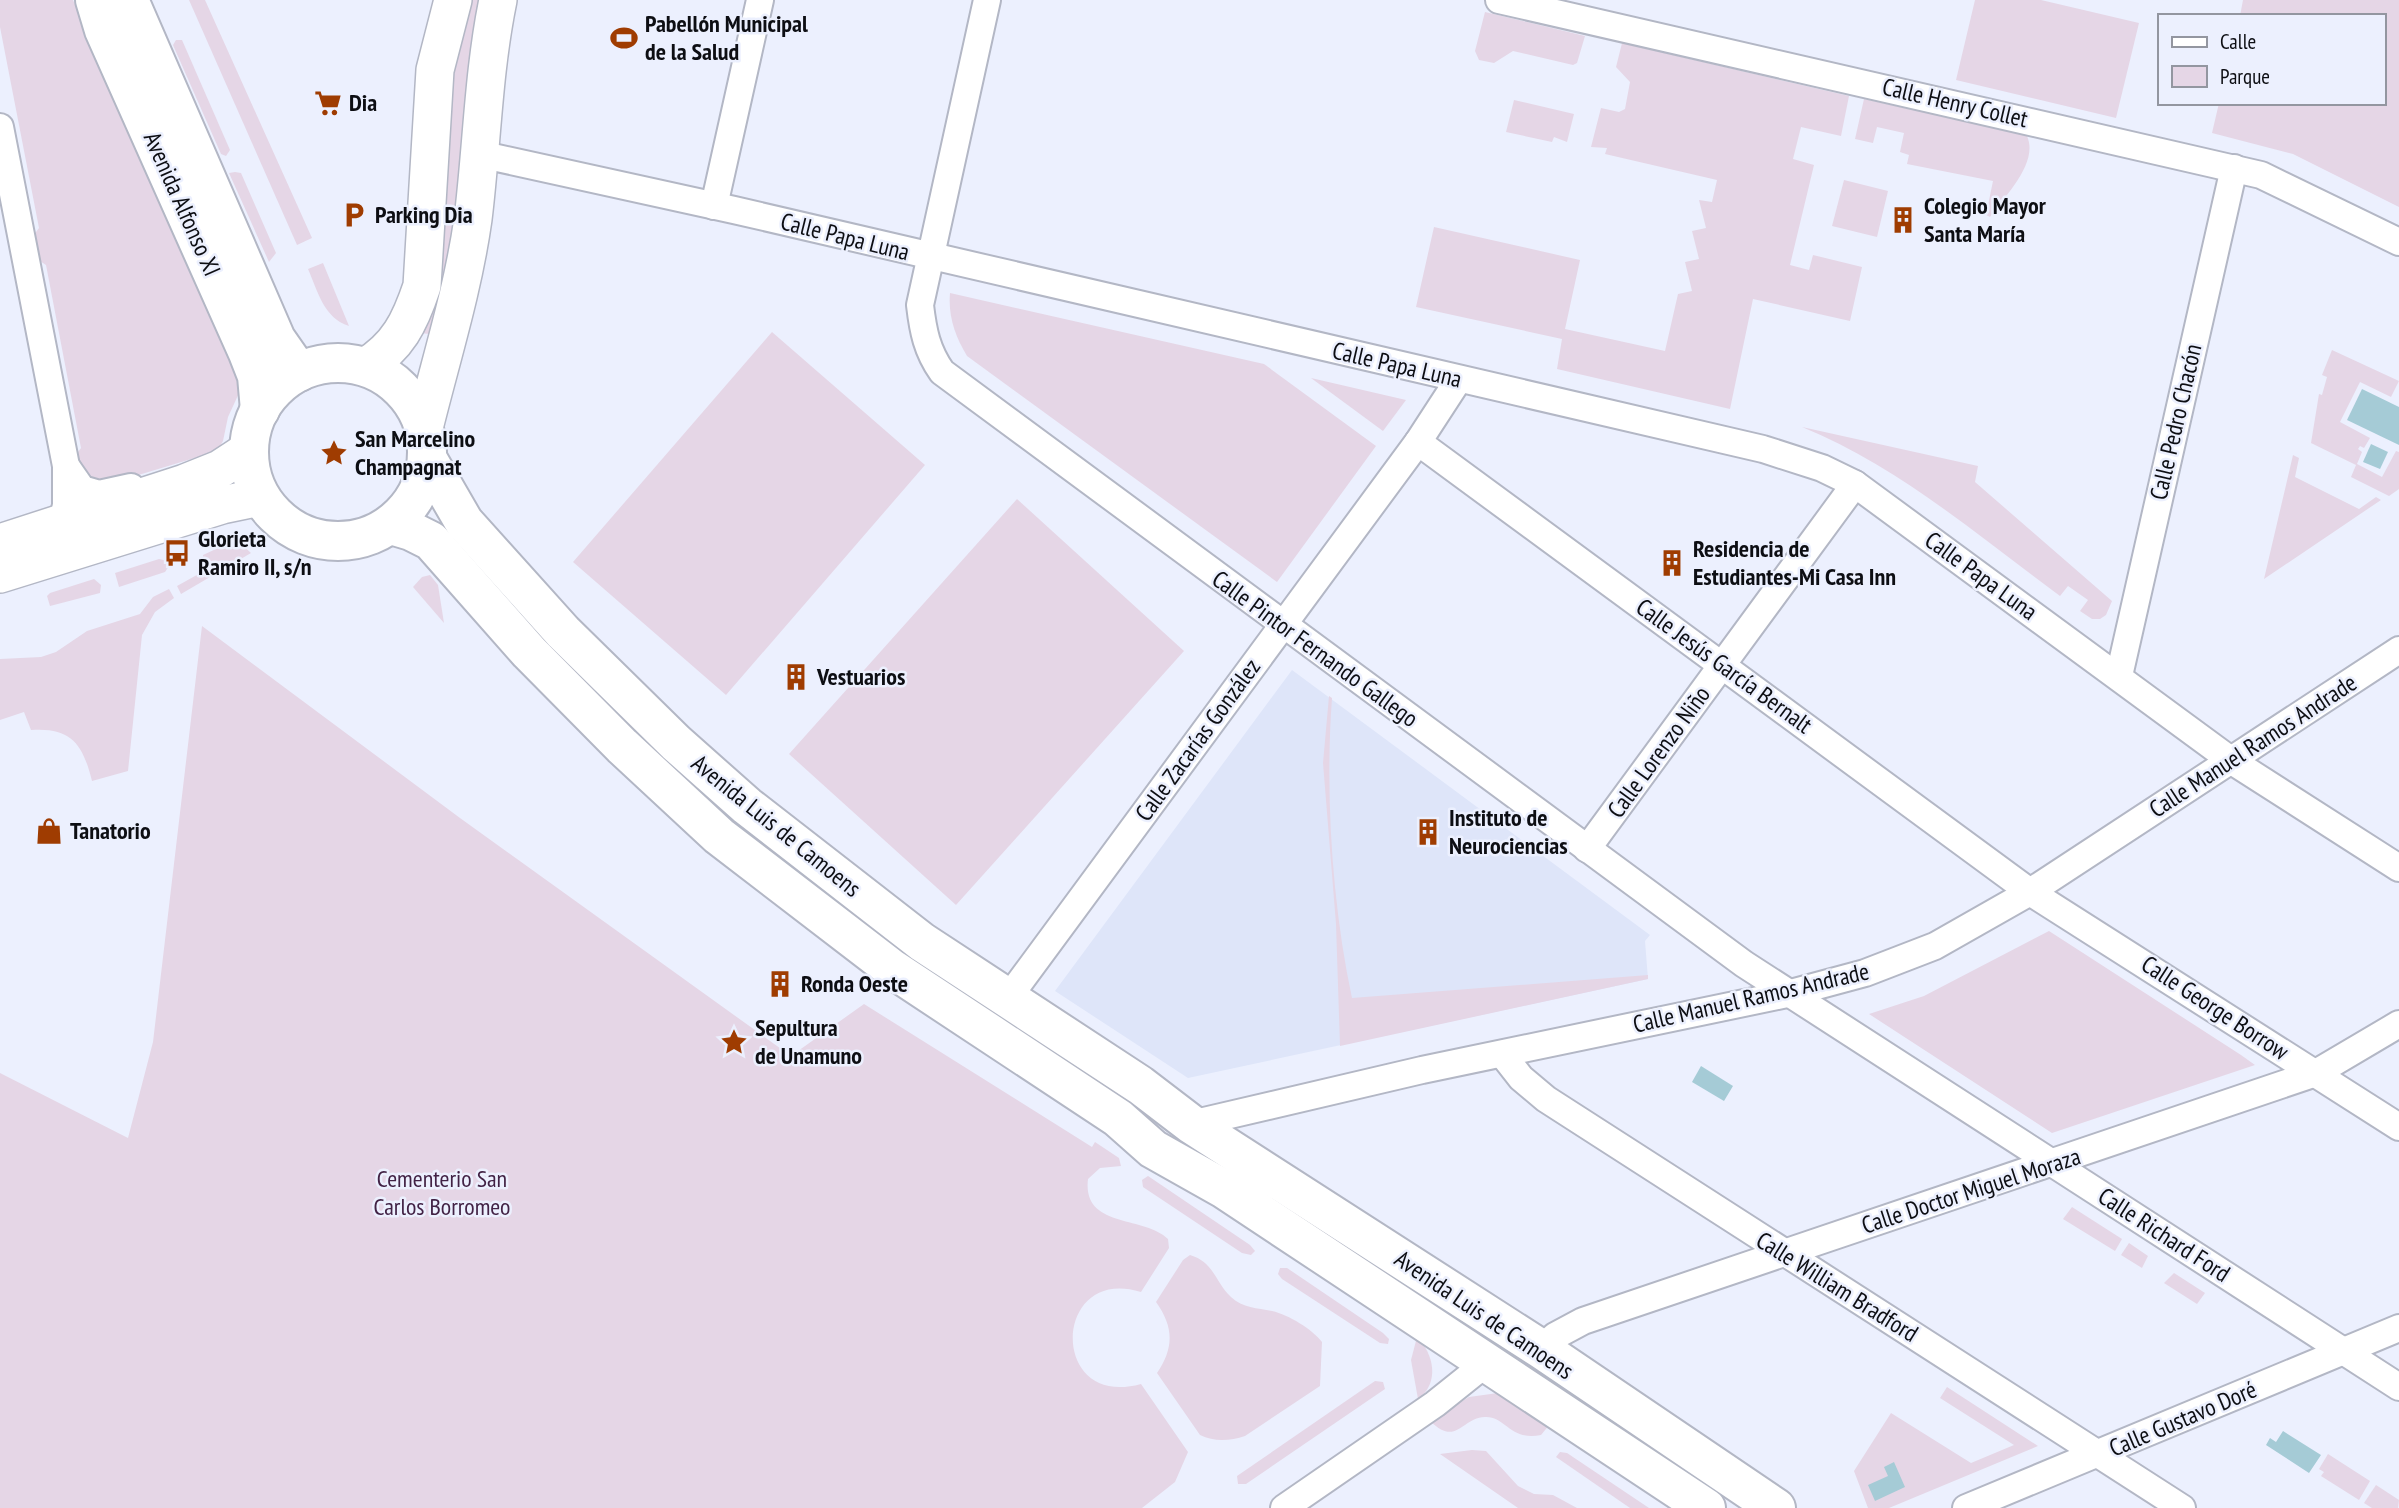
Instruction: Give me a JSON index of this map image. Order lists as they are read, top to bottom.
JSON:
{
  "streets": {
    "main road": ["Avenida Alfonso XI", "Avenida Luis de Camoens"],
    "street": [
      "Calle Henry Collet",
      "Calle Papa Luna",
      "Calle Pedro Chacón",
      "Calle Pintor Fernando Gallego",
      "Calle Jesús García Bernalt",
      "Calle Zacarías González",
      "Calle Manuel Ramos Andrade",
      "Calle Lorenzo Niño",
      "Calle George Borrow",
      "Calle Doctor Miguel Moraza",
      "Calle Richard Ford",
      "Calle William Bradford",
      "Calle Gustavo Doré"
    ]
  },
  "crossings": [
    ["Calle Henry Collet", "Calle Pedro Chacón"],
    ["Avenida Alfonso XI", "Avenida Luis de Camoens"],
    ["Calle Papa Luna", "Calle Pedro Chacón"],
    ["Calle Papa Luna", "Calle Pintor Fernando Gallego"],
    ["Calle Papa Luna", "Calle Zacarías González"],
    ["Calle Papa Luna", "Calle Manuel Ramos Andrade"],
    ["Calle Papa Luna", "Calle Lorenzo Niño"],
    ["Calle Pintor Fernando Gallego", "Calle Zacarías González"],
    ["Calle Pintor Fernando Gallego", "Calle Manuel Ramos Andrade"],
    ["Calle Pintor Fernando Gallego", "Calle Lorenzo Niño"],
    ["Calle Pintor Fernando Gallego", "Calle Richard Ford"],
    ["Calle Jesús García Bernalt", "Calle Zacarías González"],
    ["Calle Jesús García Bernalt", "Calle Manuel Ramos Andrade"],
    ["Calle Jesús García Bernalt", "Calle Lorenzo Niño"],
    ["Calle Jesús García Bernalt", "Calle George Borrow"],
    ["Calle Zacarías González", "Avenida Luis de Camoens"],
    ["Calle Manuel Ramos Andrade", "Avenida Luis de Camoens"],
    ["Calle Manuel Ramos Andrade", "Calle George Borrow"],
    ["Calle Manuel Ramos Andrade", "Calle Richard Ford"],
    ["Calle Manuel Ramos Andrade", "Calle William Bradford"],
    ["Avenida Luis de Camoens", "Calle Doctor Miguel Moraza"],
    ["Calle George Borrow", "Calle Doctor Miguel Moraza"],
    ["Calle Doctor Miguel Moraza", "Calle Richard Ford"],
    ["Calle Doctor Miguel Moraza", "Calle William Bradford"],
    ["Calle Richard Ford", "Calle Gustavo Doré"],
    ["Calle William Bradford", "Calle Gustavo Doré"]
  ],
  "parks": ["Cementerio San Carlos Borromeo"],
  "places": {
    "sports": ["Pabellón Municipal de la Salud"],
    "supermarket": ["Dia"],
    "parking": ["Parking Dia"],
    "building": [
      "Colegio Mayor Santa María",
      "Residencia de Estudiantes-Mi Casa Inn",
      "Vestuarios",
      "Instituto de Neurociencias",
      "Ronda Oeste"
    ],
    "place": ["San Marcelino Champagnat", "Sepultura de Unamuno"],
    "bus stop": ["Glorieta Ramiro II, s/n"],
    "shop": ["Tanatorio"]
  },
  "legend": ["Calle", "Parque"]
}
